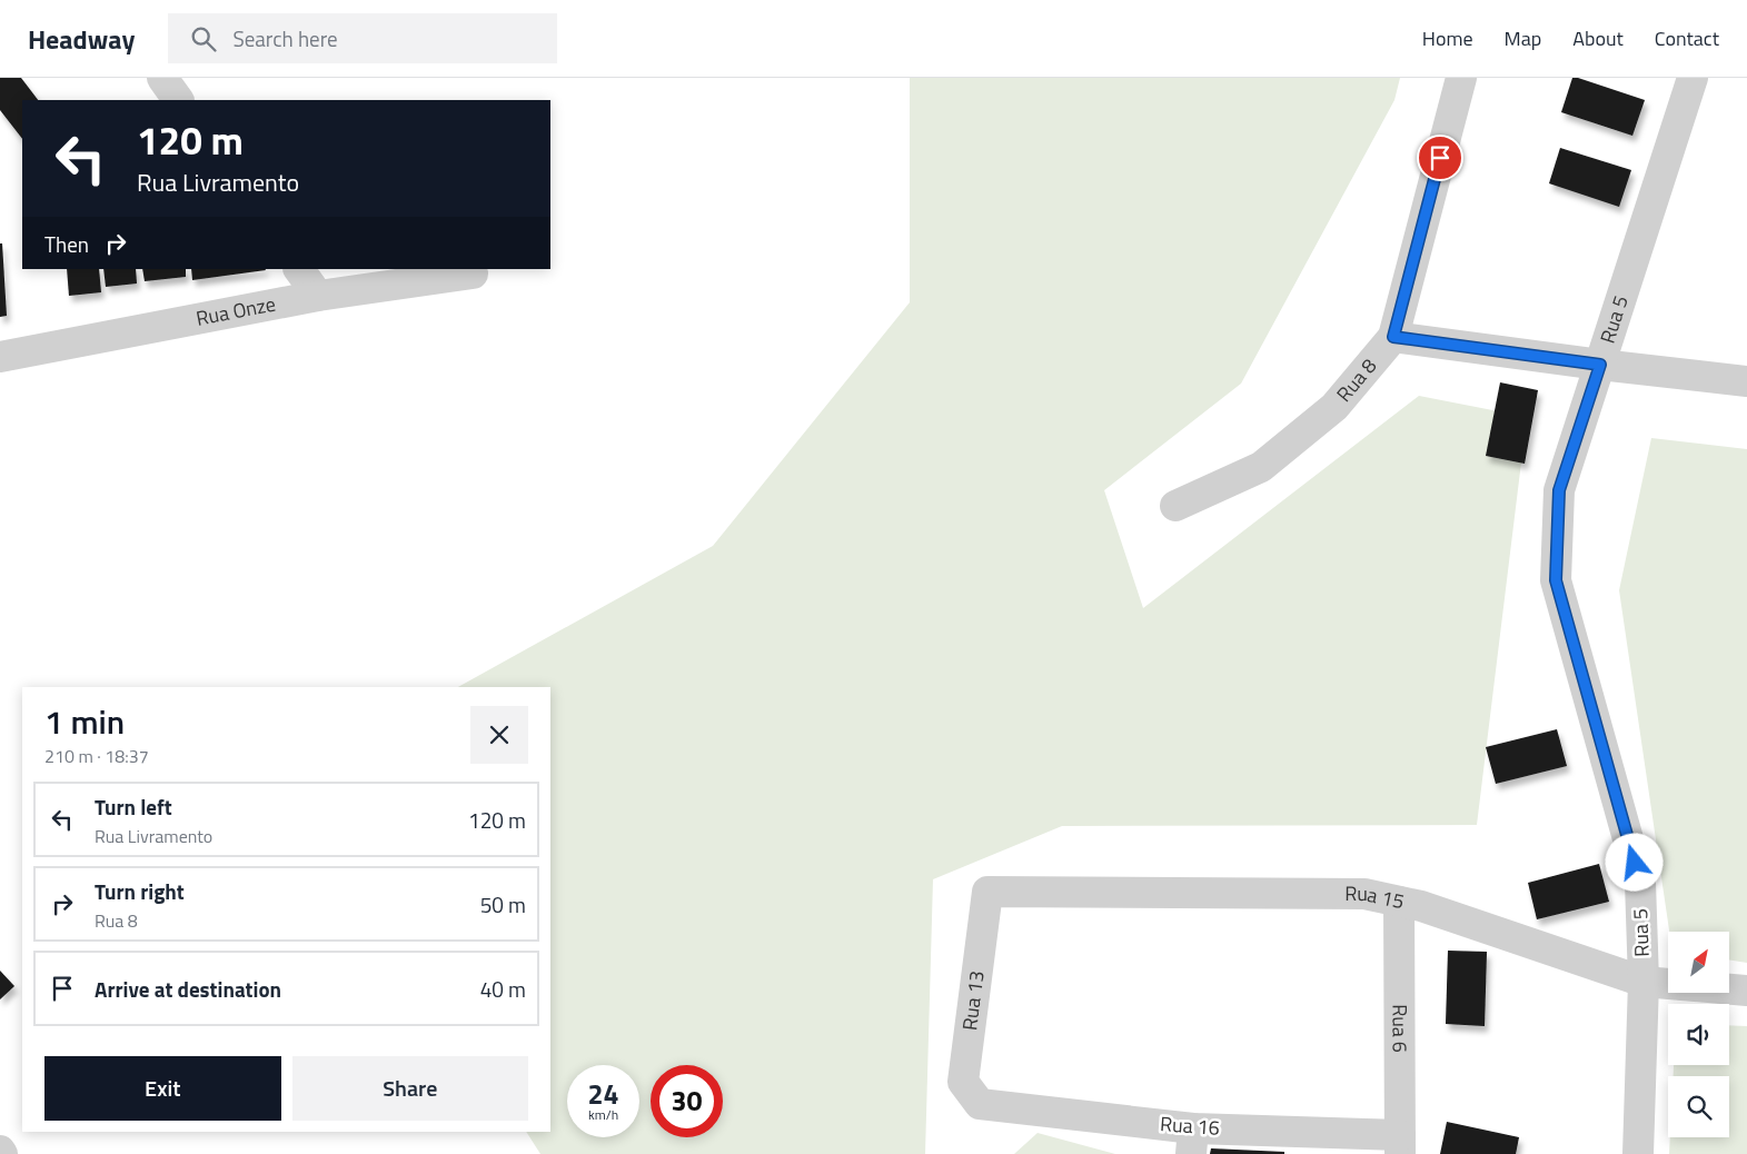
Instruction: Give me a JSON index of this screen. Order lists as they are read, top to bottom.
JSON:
{
  "streets": {
    "street": [
      "Rua Onze",
      "Rua 5",
      "Rua 8",
      "Rua 15",
      "Rua 13",
      "Rua 6",
      "Rua 16"
    ]
  },
  "crossings": [
    ["Rua 5", "Rua 15"],
    ["Rua 15", "Rua 13"],
    ["Rua 15", "Rua 6"],
    ["Rua 13", "Rua 16"],
    ["Rua 6", "Rua 16"]
  ],
  "north": "top right",
  "page": {
    "header": "Headway",
    "search": "Search here",
    "nav": [
      "Home",
      "Map",
      "About",
      "Contact"
    ],
    "turn": ["120 m", "Rua Livramento"],
    "then": "Then",
    "heading": ["1 min", "210 m · 18:37"],
    "list": [
      {
        "name": "Turn left",
        "note": "Rua Livramento",
        "value": "120 m"
      },
      {
        "name": "Turn right",
        "note": "Rua 8",
        "value": "50 m"
      },
      {
        "name": "Arrive at destination",
        "value": "40 m"
      }
    ],
    "buttons": ["Exit", "Share"],
    "speed": "24 km/h",
    "limit": "30"
  }
}
